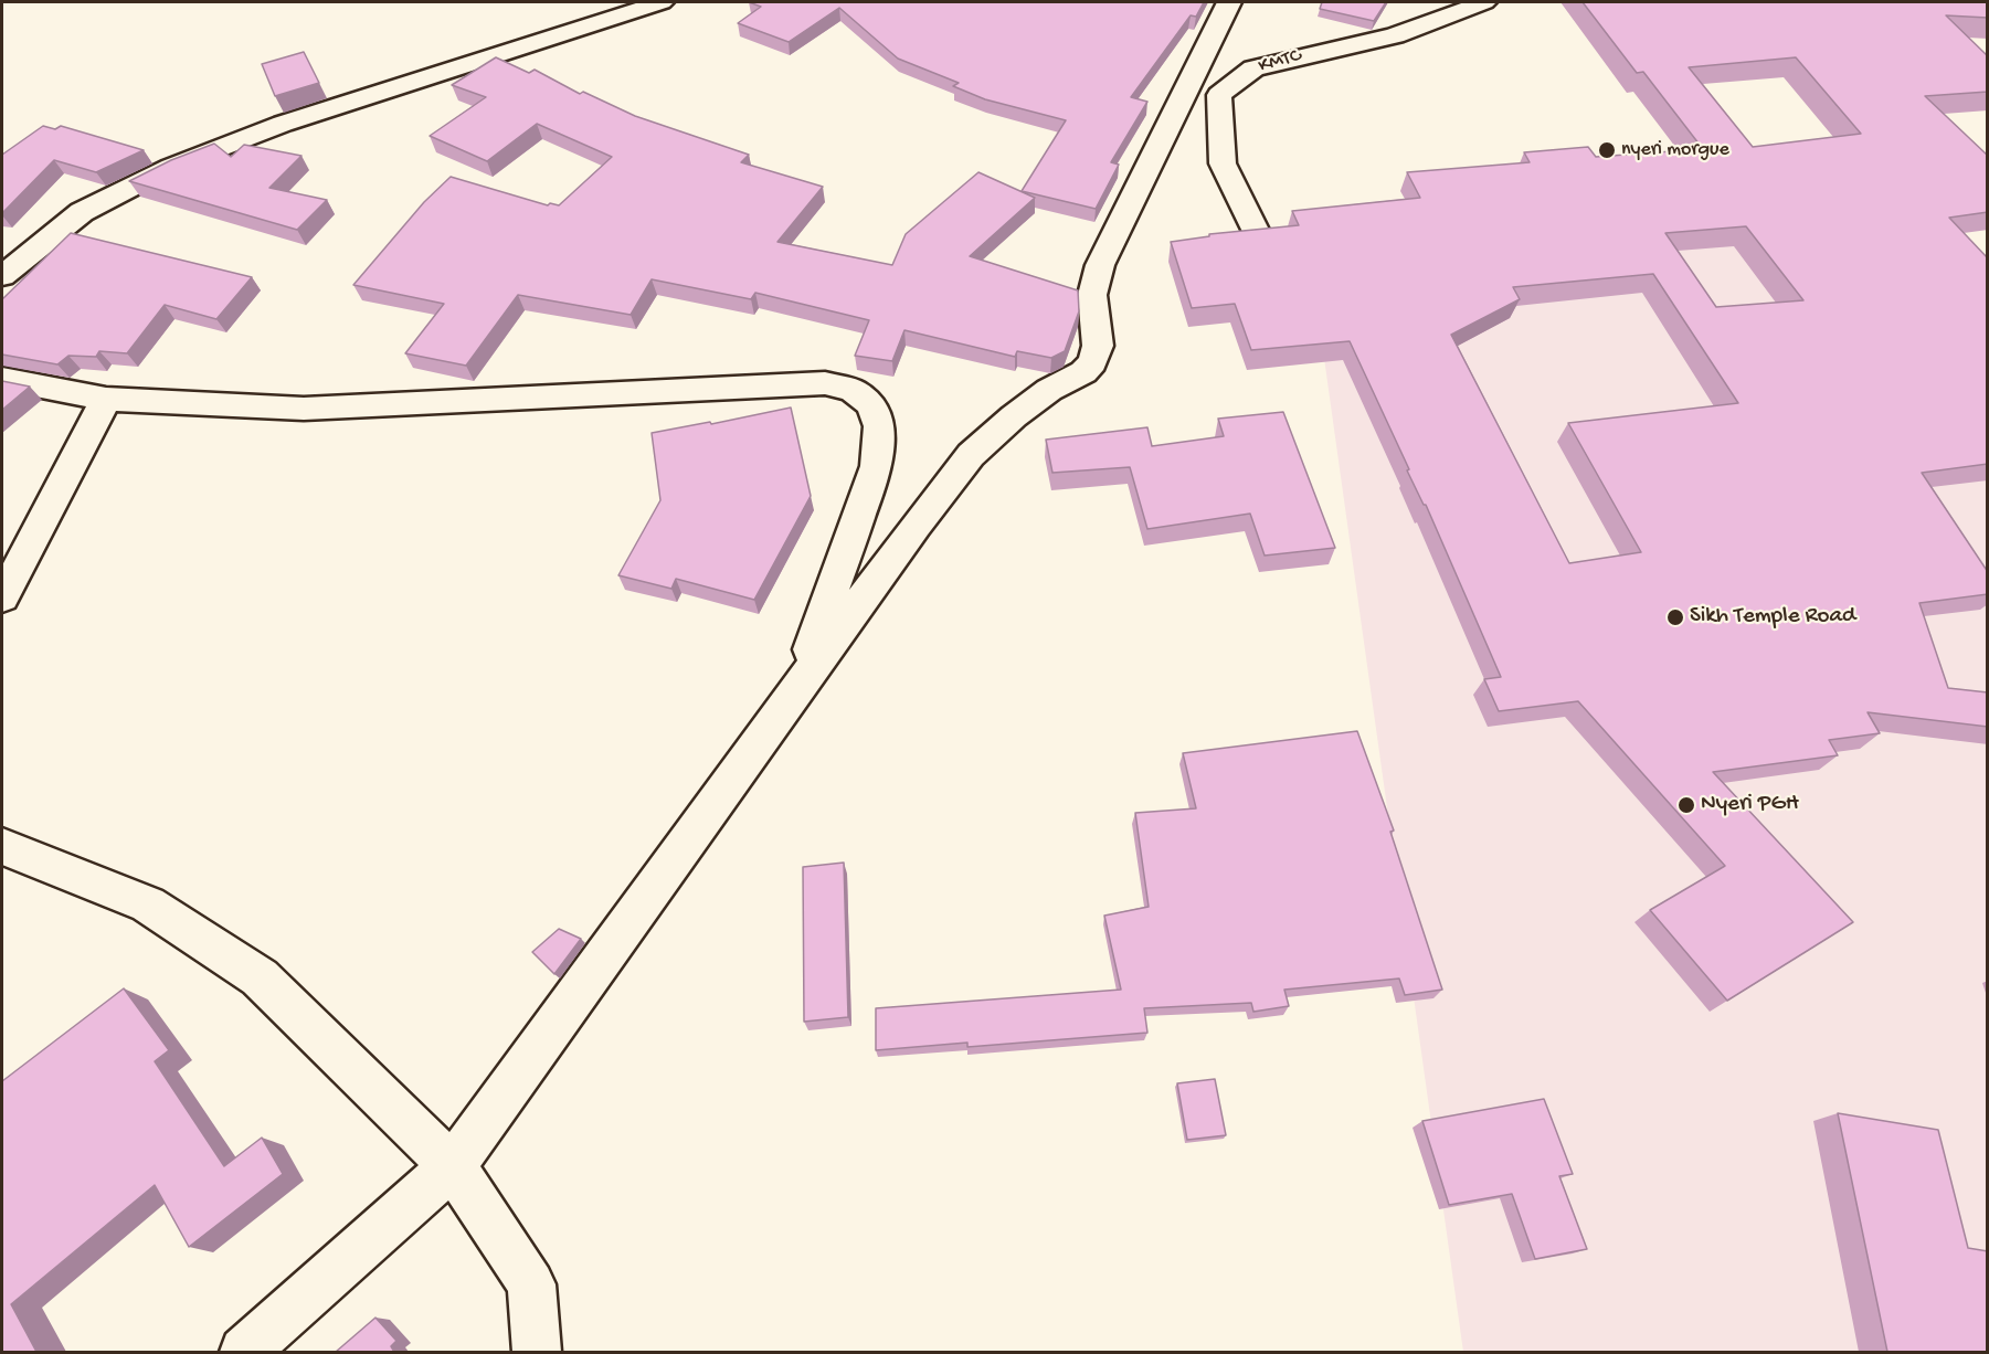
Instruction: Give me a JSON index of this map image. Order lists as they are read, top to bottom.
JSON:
{
  "streets": {
    "street": ["KMTC"]
  },
  "places": ["nyeri morgue", "Sikh Temple Road", "Nyeri PGH"]
}
